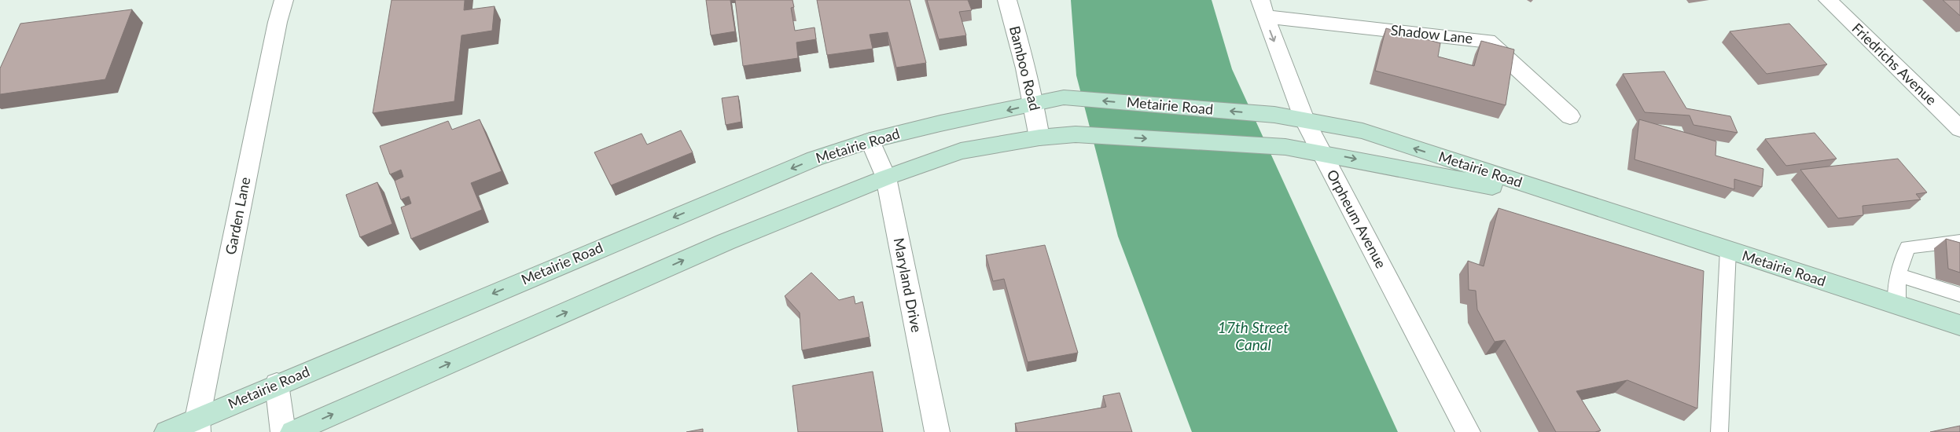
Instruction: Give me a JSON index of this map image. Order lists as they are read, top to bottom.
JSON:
{
  "streets": {
    "main road": ["Metairie Road"],
    "street": [
      "Shadow Lane",
      "Friedrichs Avenue",
      "Bamboo Road",
      "Garden Lane",
      "Orpheum Avenue",
      "Maryland Drive"
    ]
  },
  "crossings": [
    ["Shadow Lane", "Orpheum Avenue"],
    ["Bamboo Road", "Metairie Road"],
    ["Metairie Road", "Garden Lane"],
    ["Metairie Road", "Orpheum Avenue"],
    ["Metairie Road", "Maryland Drive"]
  ],
  "water": ["17th Street Canal"]
}
